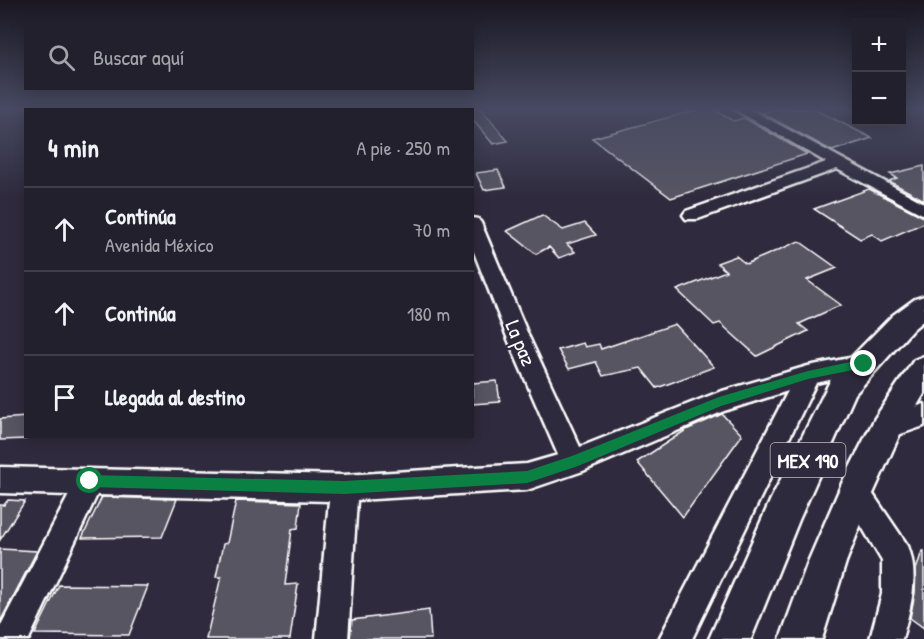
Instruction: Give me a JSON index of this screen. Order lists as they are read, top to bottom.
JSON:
{
  "streets": {
    "main road": ["MEX 190"],
    "street": ["La paz"]
  },
  "page": {
    "map_buttons": ["+", "−"],
    "search": "Buscar aquí",
    "heading": ["4 min", "A pie · 250 m"],
    "list": [
      ["Continúa", "Avenida México", "70 m"],
      ["Continúa", "180 m"],
      "Llegada al destino"
    ]
  }
}
